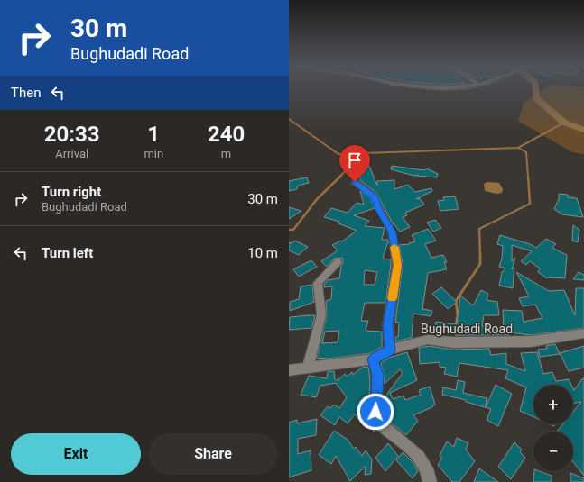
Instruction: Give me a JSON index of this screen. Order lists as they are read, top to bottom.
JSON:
{
  "streets": {
    "street": ["Bughudadi Road"]
  },
  "page": {
    "turn": ["30 m", "Bughudadi Road"],
    "then": "Then",
    "eta": [
      "20:33",
      "Arrival",
      "1",
      "min",
      "240",
      "m"
    ],
    "list": [
      {
        "name": "Turn right",
        "note": "Bughudadi Road",
        "value": "30 m"
      },
      {
        "name": "Turn left",
        "value": "10 m"
      }
    ],
    "map_buttons": ["+", "−"],
    "buttons": ["Exit", "Share"]
  }
}
